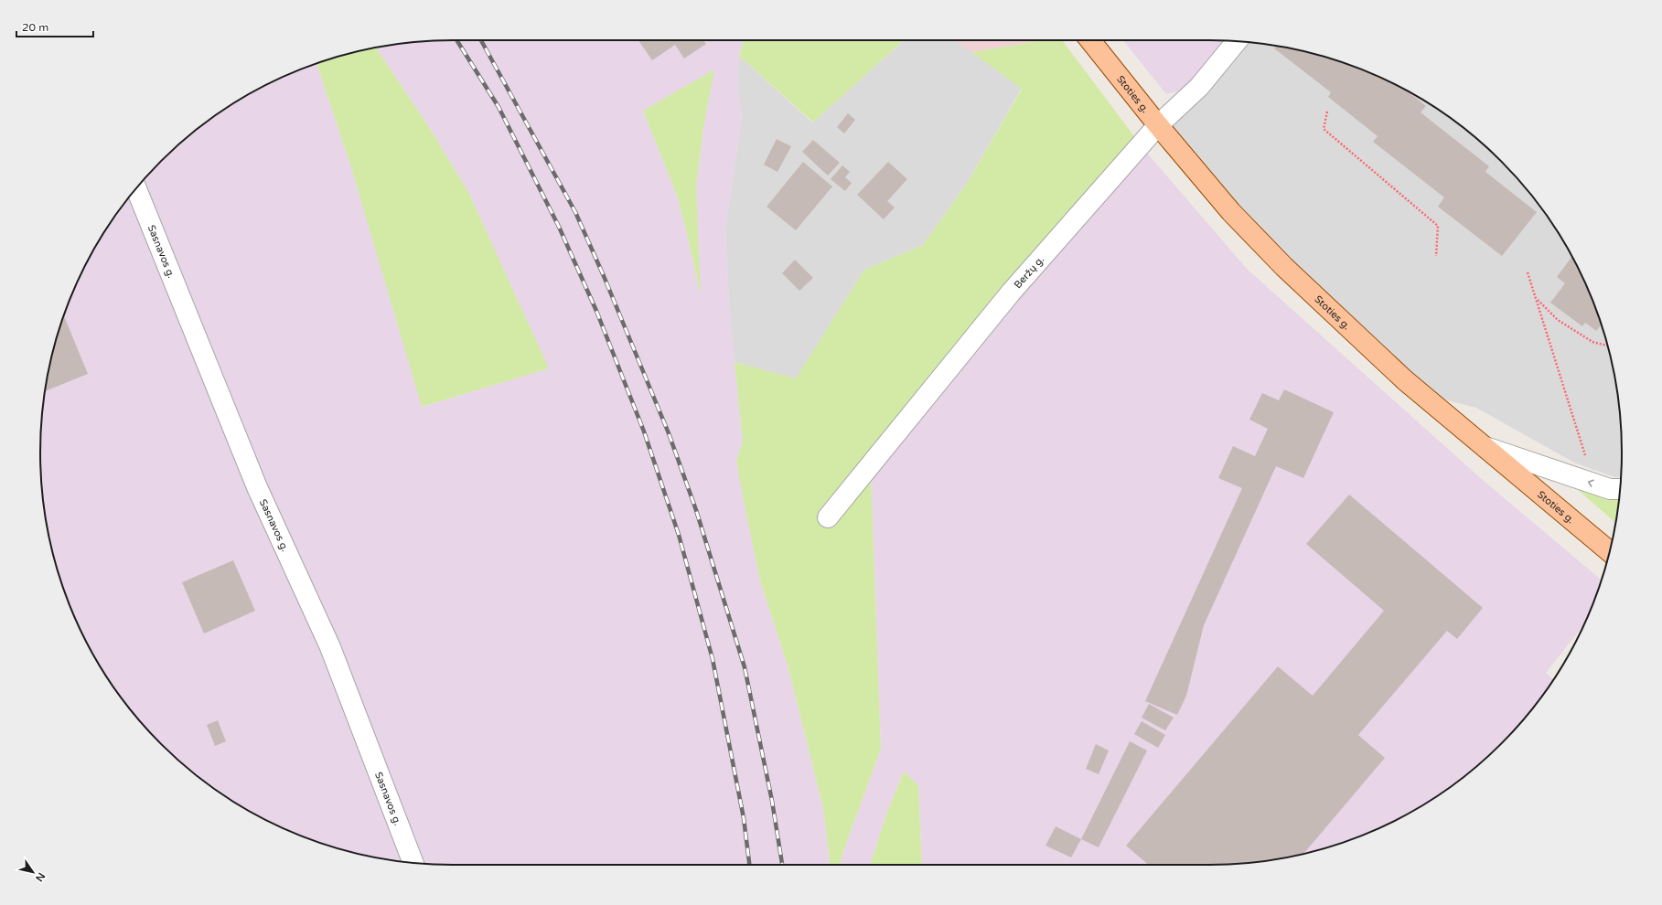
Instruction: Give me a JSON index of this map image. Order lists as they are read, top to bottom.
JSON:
{
  "streets": {
    "main road": ["Stoties g."],
    "street": ["Sasnavos g.", "Beržų g."]
  },
  "crossings": [
    ["Stoties g.", "Beržų g."]
  ],
  "scale_bar": "20 m",
  "north": "bottom right"
}
